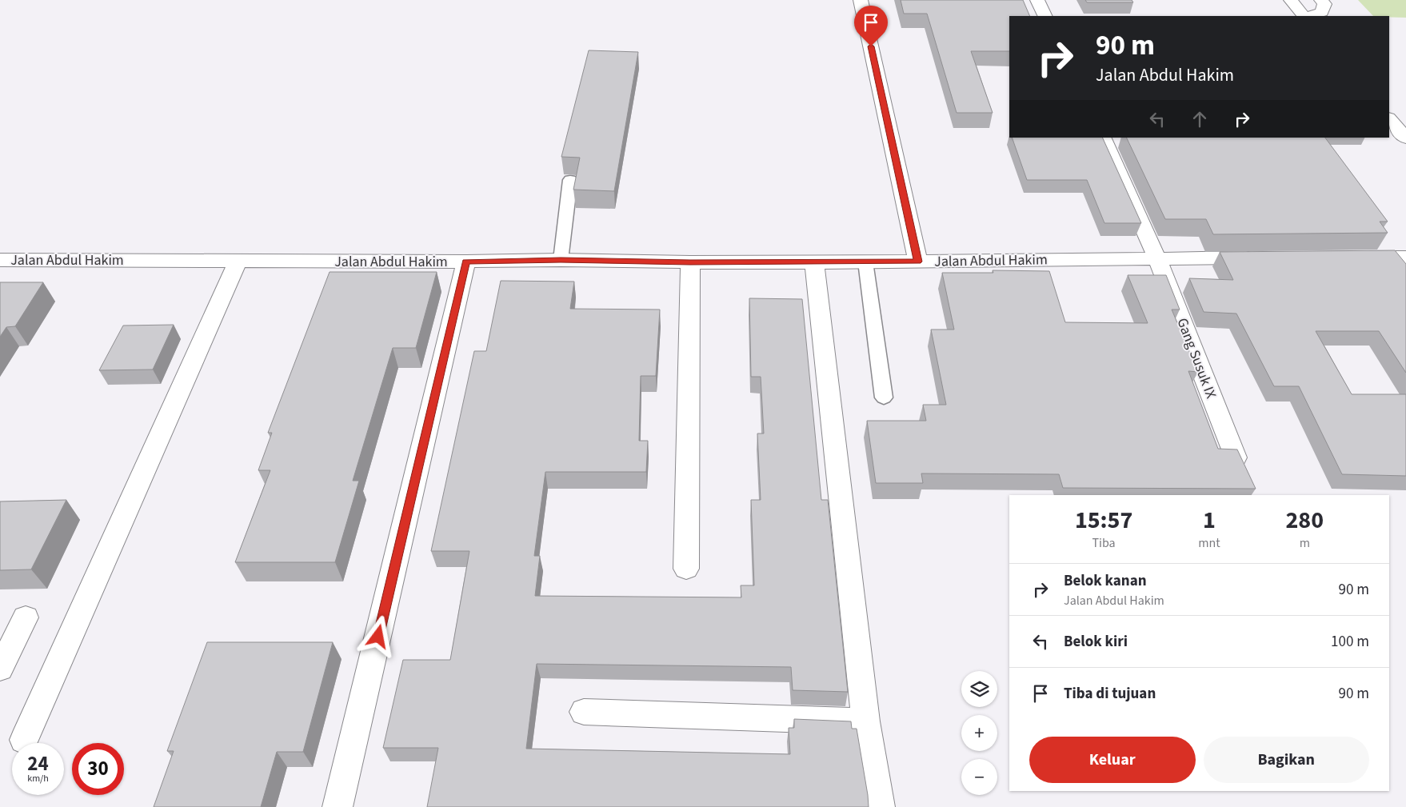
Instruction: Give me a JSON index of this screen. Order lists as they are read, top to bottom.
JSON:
{
  "streets": {
    "street": ["Jalan Abdul Hakim", "Gang Susuk IX"]
  },
  "crossings": [
    ["Jalan Abdul Hakim", "Gang Susuk IX"]
  ],
  "page": {
    "turn": ["90 m", "Jalan Abdul Hakim"],
    "eta": [
      "15:57",
      "Tiba",
      "1",
      "mnt",
      "280",
      "m"
    ],
    "list": [
      {
        "name": "Belok kanan",
        "note": "Jalan Abdul Hakim",
        "value": "90 m"
      },
      {
        "name": "Belok kiri",
        "value": "100 m"
      },
      {
        "name": "Tiba di tujuan",
        "value": "90 m"
      }
    ],
    "map_buttons": ["+", "−"],
    "buttons": ["Keluar", "Bagikan"],
    "speed": "24 km/h",
    "limit": "30"
  }
}
